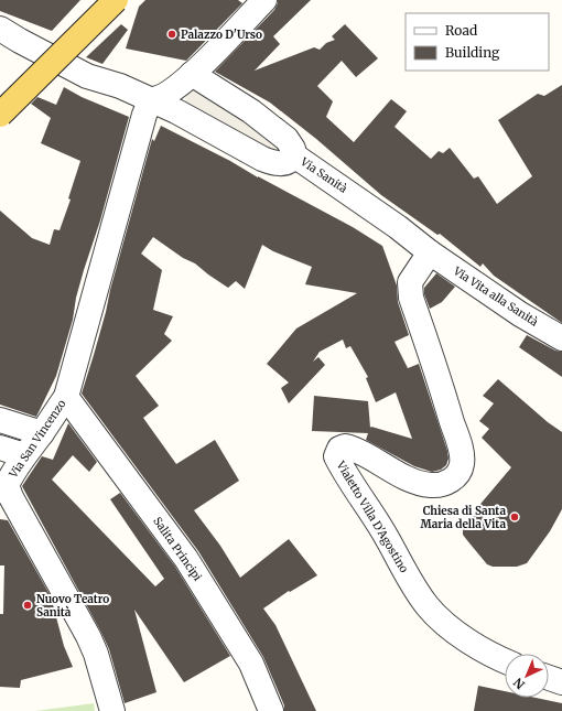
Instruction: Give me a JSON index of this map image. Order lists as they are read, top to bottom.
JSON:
{
  "streets": {
    "street": [
      "Via Sanità",
      "Via Vita alla Sanità",
      "Via San Vincenzo",
      "Vialetto Villa D'Agostino",
      "Salita Principi"
    ]
  },
  "crossings": [
    ["Via Sanità", "Via Vita alla Sanità"],
    ["Via Vita alla Sanità", "Vialetto Villa D'Agostino"],
    ["Via San Vincenzo", "Salita Principi"]
  ],
  "places": ["Palazzo D'Urso", "Chiesa di Santa Maria della Vita", "Nuovo Teatro Sanità"],
  "legend": ["Road", "Building"],
  "north": "bottom left"
}
